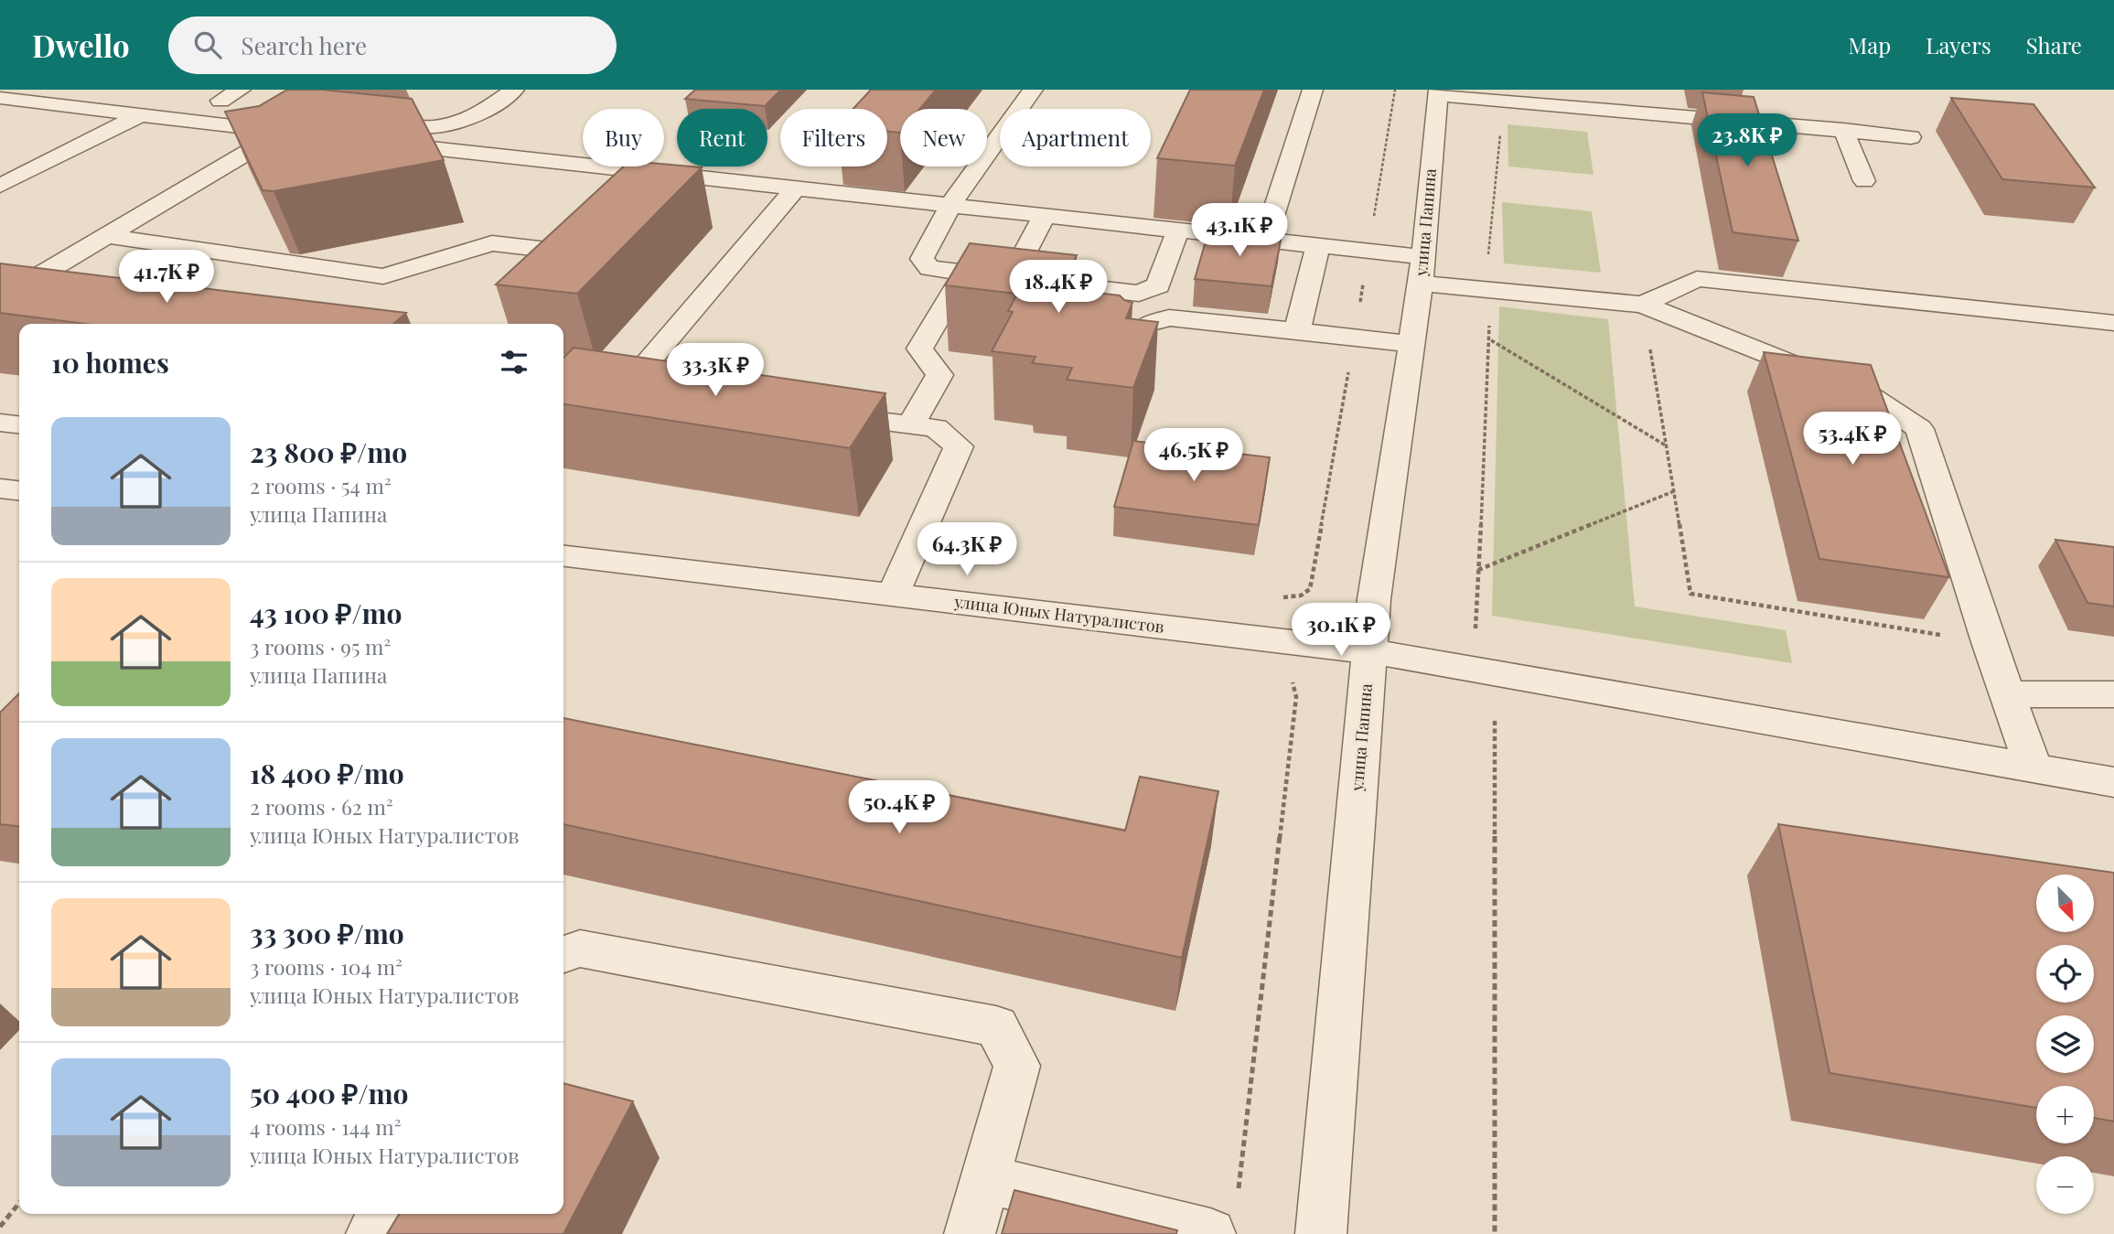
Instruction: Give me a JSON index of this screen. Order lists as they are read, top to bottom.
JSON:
{
  "streets": {
    "street": ["улица Папина", "улица Юных Натуралистов"]
  },
  "crossings": [
    ["улица Папина", "улица Юных Натуралистов"]
  ],
  "north": "bottom right",
  "page": {
    "header": "Dwello",
    "search": "Search here",
    "nav": ["Map", "Layers", "Share"],
    "chip": [
      "Buy",
      "Rent",
      "Filters",
      "New",
      "Apartment"
    ],
    "price": [
      "23.8K ₽",
      "43.1K ₽",
      "41.7K ₽",
      "18.4K ₽",
      "33.3K ₽",
      "53.4K ₽",
      "46.5K ₽",
      "64.3K ₽",
      "30.1K ₽",
      "50.4K ₽"
    ],
    "heading": "10 homes",
    "list": [
      {
        "name": "23 800 ₽/mo",
        "note": "2 rooms · 54 m² · улица Папина"
      },
      {
        "name": "43 100 ₽/mo",
        "note": "3 rooms · 95 m² · улица Папина"
      },
      {
        "name": "18 400 ₽/mo",
        "note": "2 rooms · 62 m² · улица Юных Натуралистов"
      },
      {
        "name": "33 300 ₽/mo",
        "note": "3 rooms · 104 m² · улица Юных Натуралистов"
      },
      {
        "name": "50 400 ₽/mo",
        "note": "4 rooms · 144 m² · улица Юных Натуралистов"
      }
    ],
    "map_buttons": ["+", "−"]
  }
}
